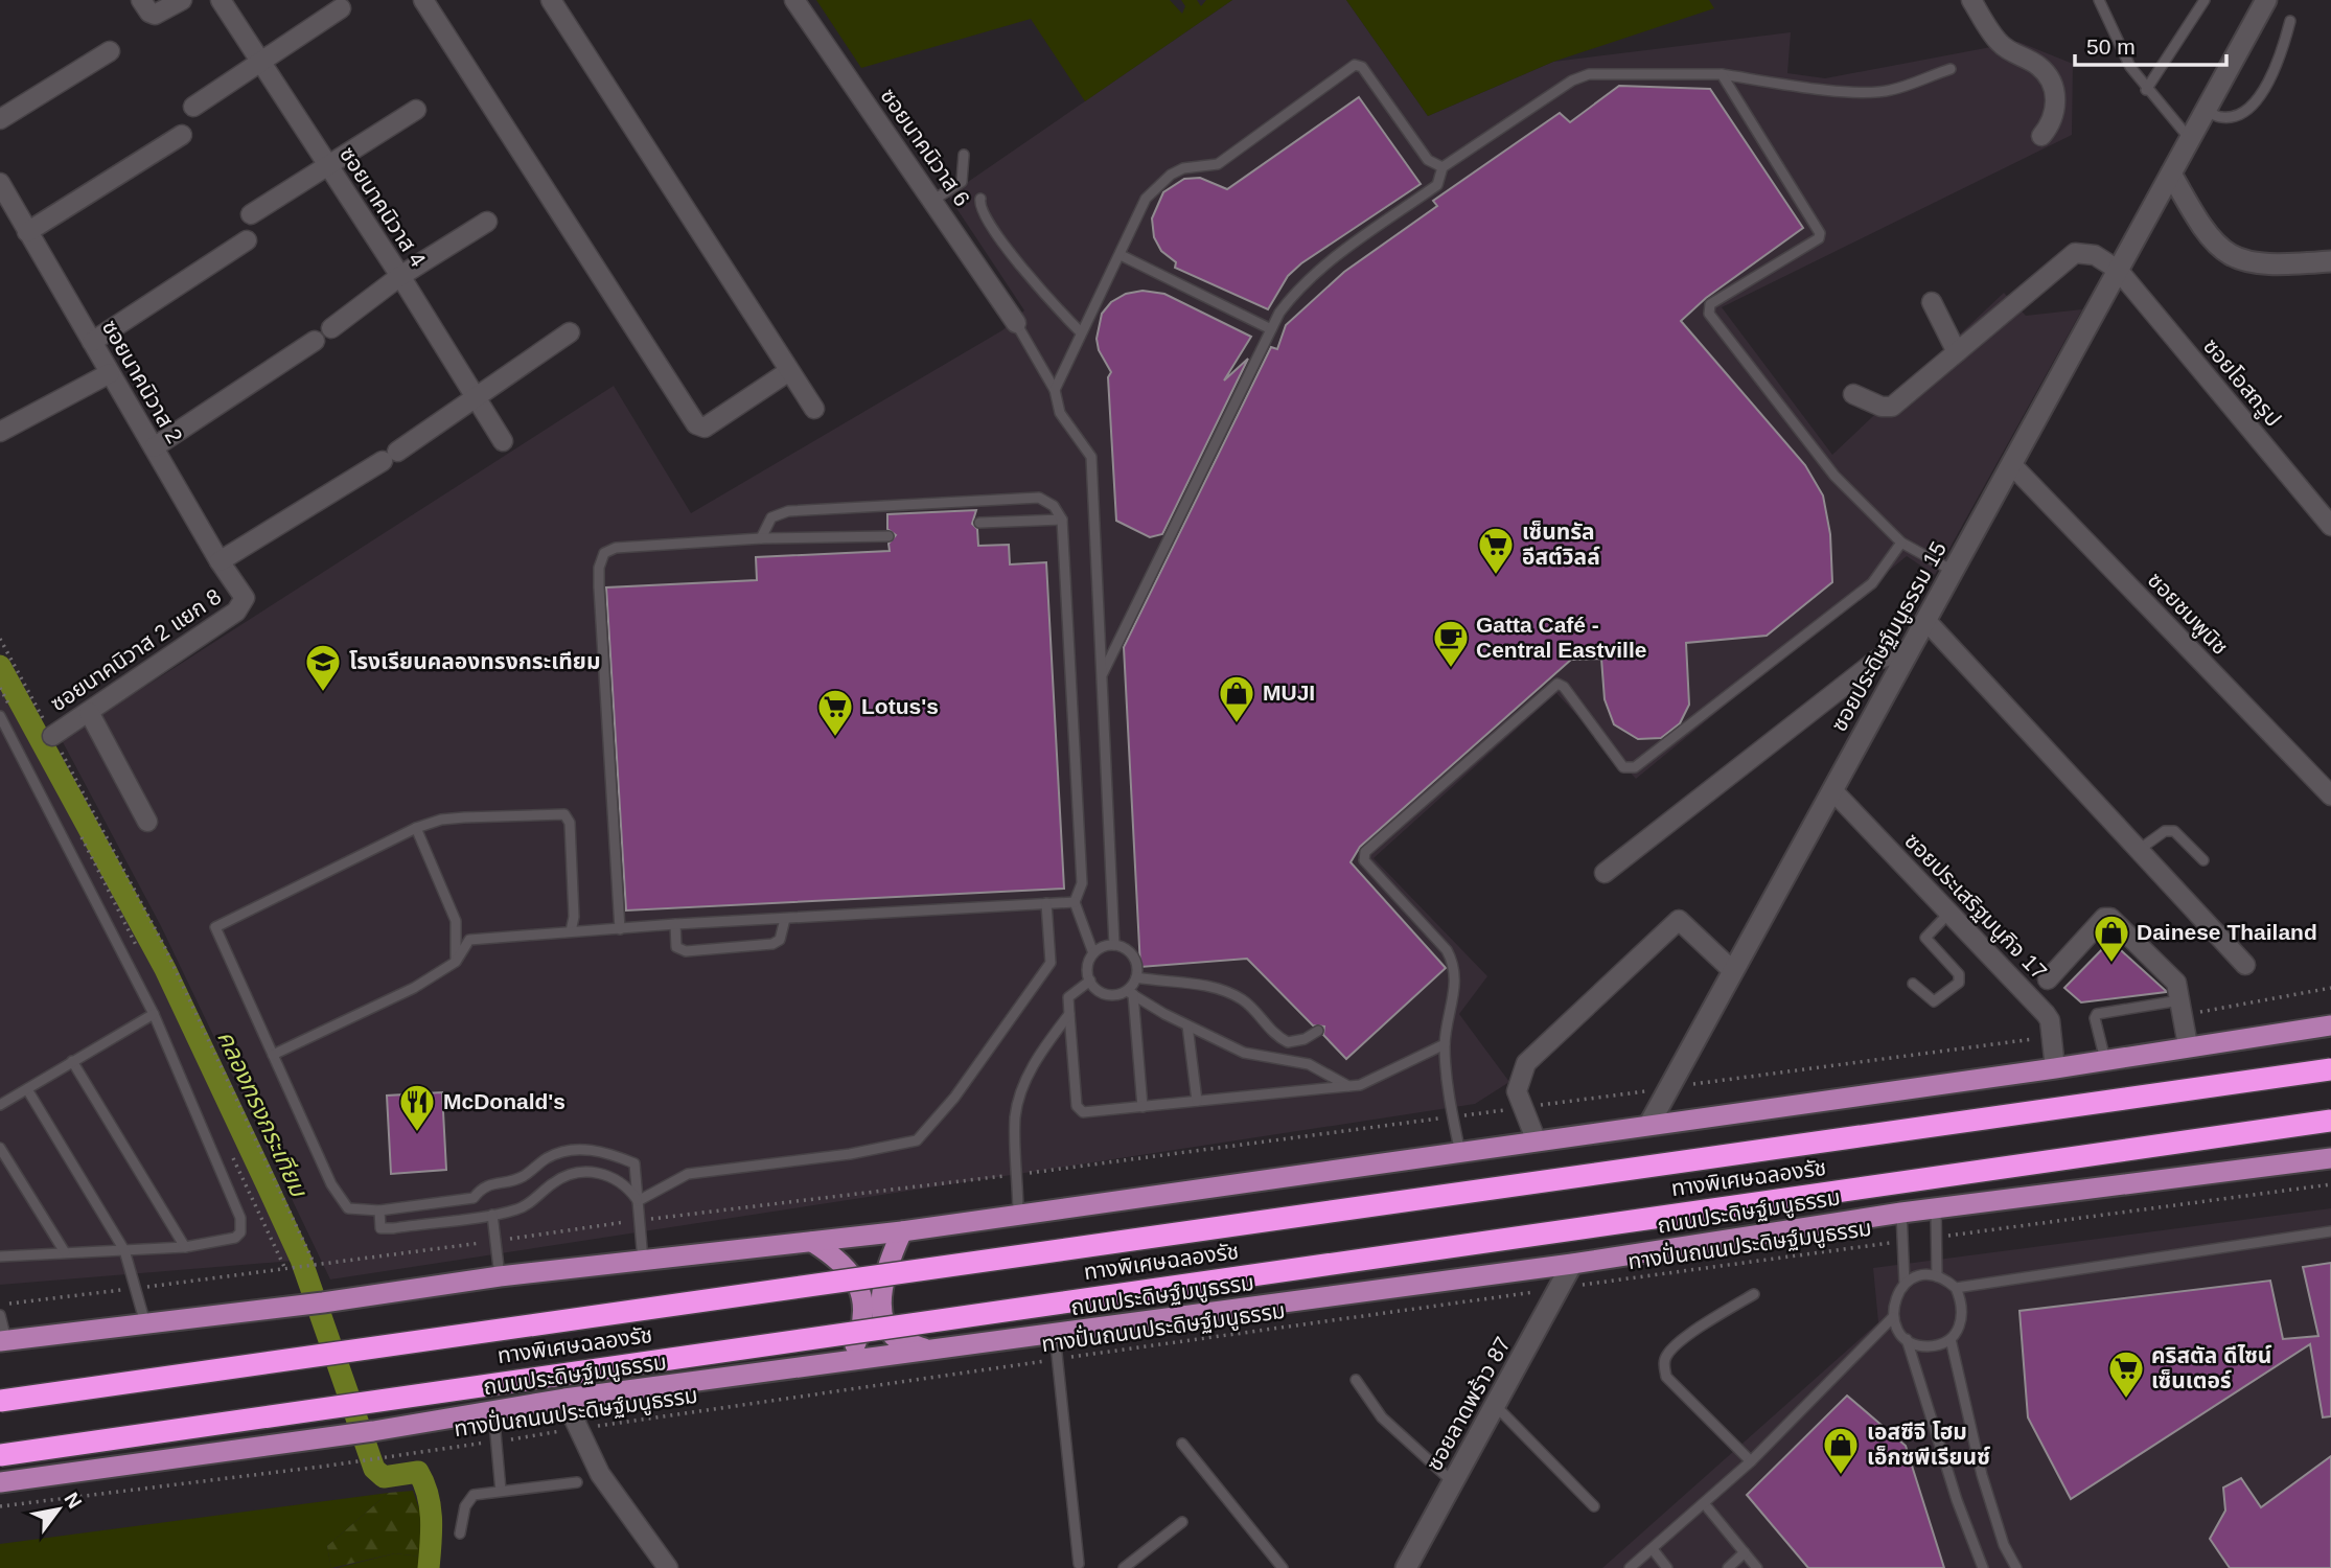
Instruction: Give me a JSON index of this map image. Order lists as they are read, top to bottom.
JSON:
{
  "streets": {
    "highway": ["ทางพิเศษฉลองรัช"],
    "main road": ["ถนนประดิษฐ์มนูธรรม"],
    "street": [
      "ซอยนาคนิวาส 6",
      "ซอยนาคนิวาส 4",
      "ซอยนาคนิวาส 2",
      "ซอยโอสถรูป",
      "ซอยชมพูนิช",
      "ซอยประดิษฐ์มนูธรรม 15",
      "ซอยนาคนิวาส 2 แยก 8",
      "ซอยประเสริฐมนูกิจ 17",
      "ซอยลาดพร้าว 87"
    ],
    "path": ["ทางปั่นถนนประดิษฐ์มนูธรรม"]
  },
  "crossings": [
    ["ซอยนาคนิวาส 2", "ซอยนาคนิวาส 2 แยก 8"],
    ["ซอยโอสถรูป", "ซอยประดิษฐ์มนูธรรม 15"],
    ["ซอยชมพูนิช", "ซอยประดิษฐ์มนูธรรม 15"],
    ["ซอยประดิษฐ์มนูธรรม 15", "ซอยประเสริฐมนูกิจ 17"],
    ["ถนนประดิษฐ์มนูธรรม", "ซอยลาดพร้าว 87"],
    ["ทางปั่นถนนประดิษฐ์มนูธรรม", "ซอยลาดพร้าว 87"]
  ],
  "water": ["คลองทรงกระเทียม"],
  "places": {
    "supermarket": ["เซ็นทรัล อีสต์วิลล์", "Lotus's", "คริสตัล ดีไซน์ เซ็นเตอร์"],
    "cafe": ["Gatta Café - Central Eastville"],
    "school or university": ["โรงเรียนคลองทรงกระเทียม"],
    "shop": ["MUJI", "Dainese Thailand", "เอสซีจี โฮม เอ็กซพีเรียนซ์"],
    "restaurant": ["McDonald's"]
  },
  "scale_bar": "50 m",
  "north": "top right"
}
